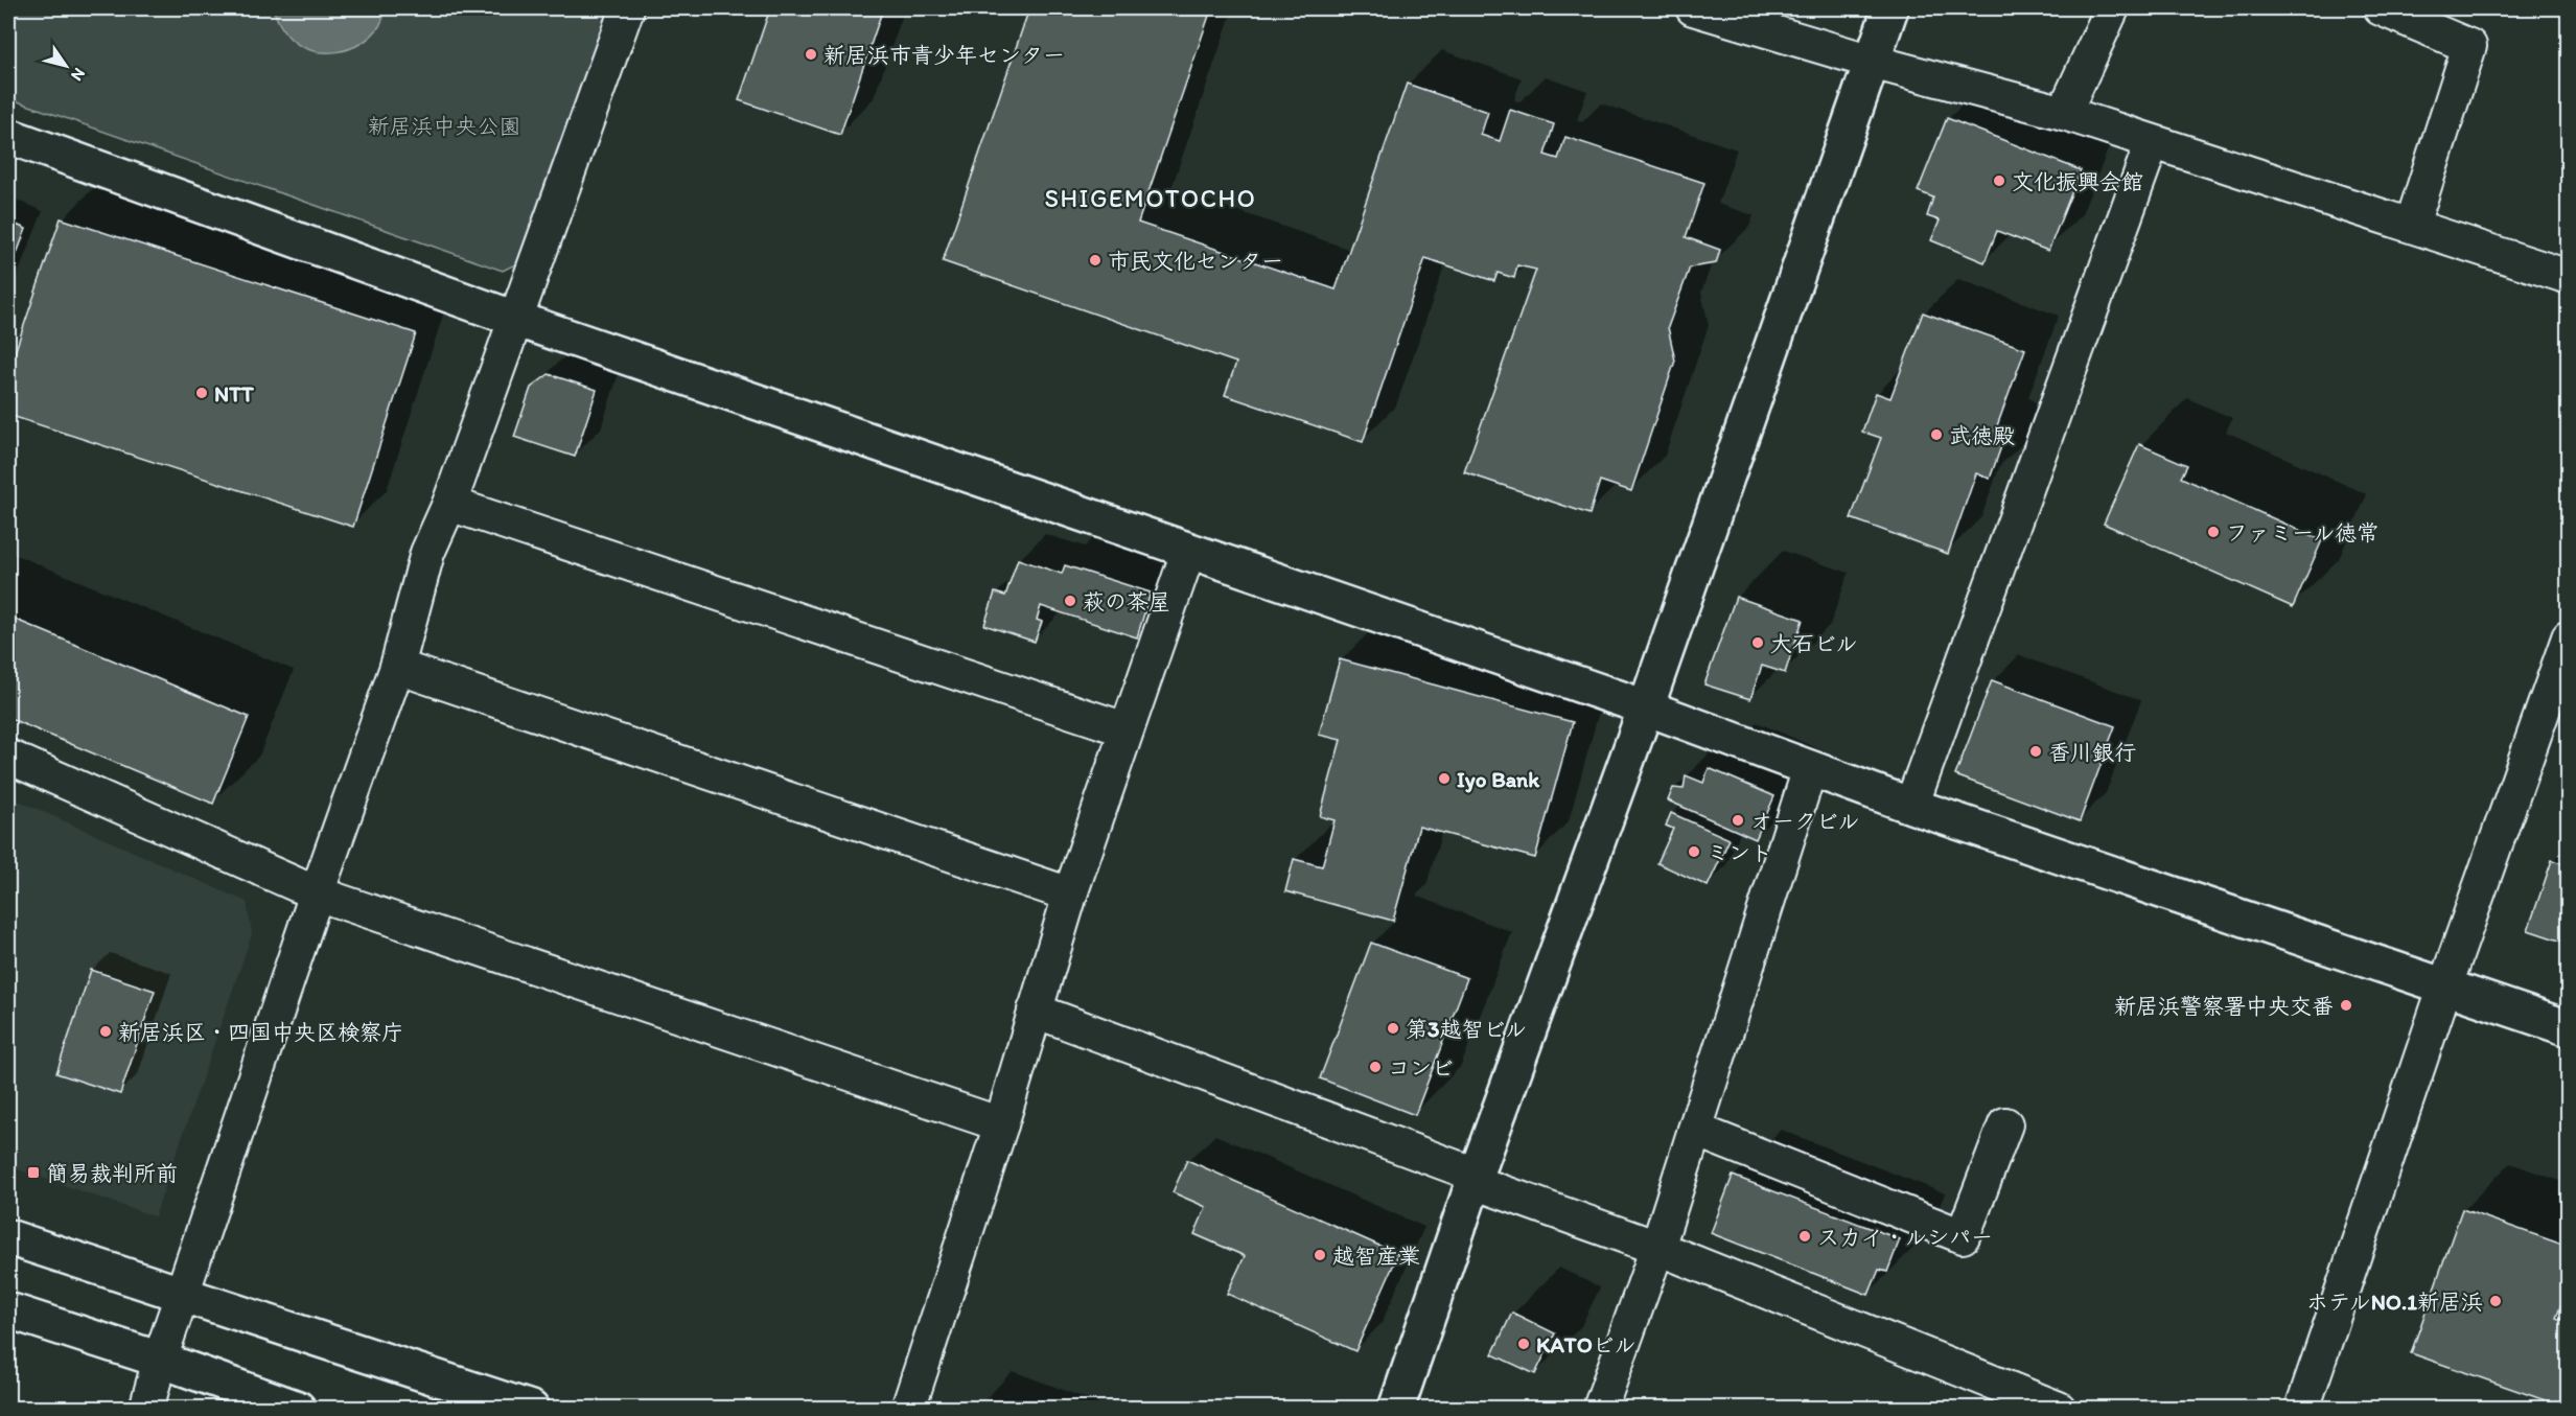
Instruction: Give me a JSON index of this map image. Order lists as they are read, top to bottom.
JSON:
{
  "districts": ["SHIGEMOTOCHO"],
  "parks": ["新居浜中央公園"],
  "places": {
    "other": [
      "新居浜市青少年センター",
      "文化振興会館",
      "市民文化センター",
      "NTT",
      "武徳殿",
      "ファミール徳常",
      "萩の茶屋",
      "大石ビル",
      "香川銀行",
      "Iyo Bank",
      "オークビル",
      "ミント",
      "新居浜警察署中央交番",
      "第3越智ビル",
      "新居浜区・四国中央区検察庁",
      "コンビ",
      "スカイ・ルシパー",
      "越智産業",
      "ホテルNO.1新居浜",
      "KATOビル"
    ],
    "transit": ["簡易裁判所前"]
  },
  "north": "bottom right"
}
